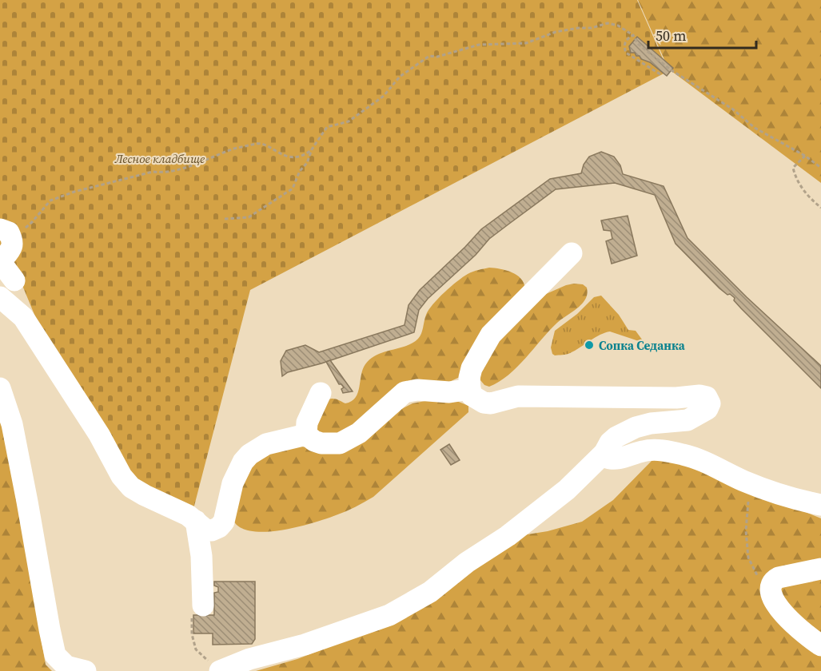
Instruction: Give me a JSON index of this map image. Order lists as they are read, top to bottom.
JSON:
{
  "parks": ["Лесное кладбище"],
  "places": ["Сопка Седанка"],
  "scale_bar": "50 m"
}
